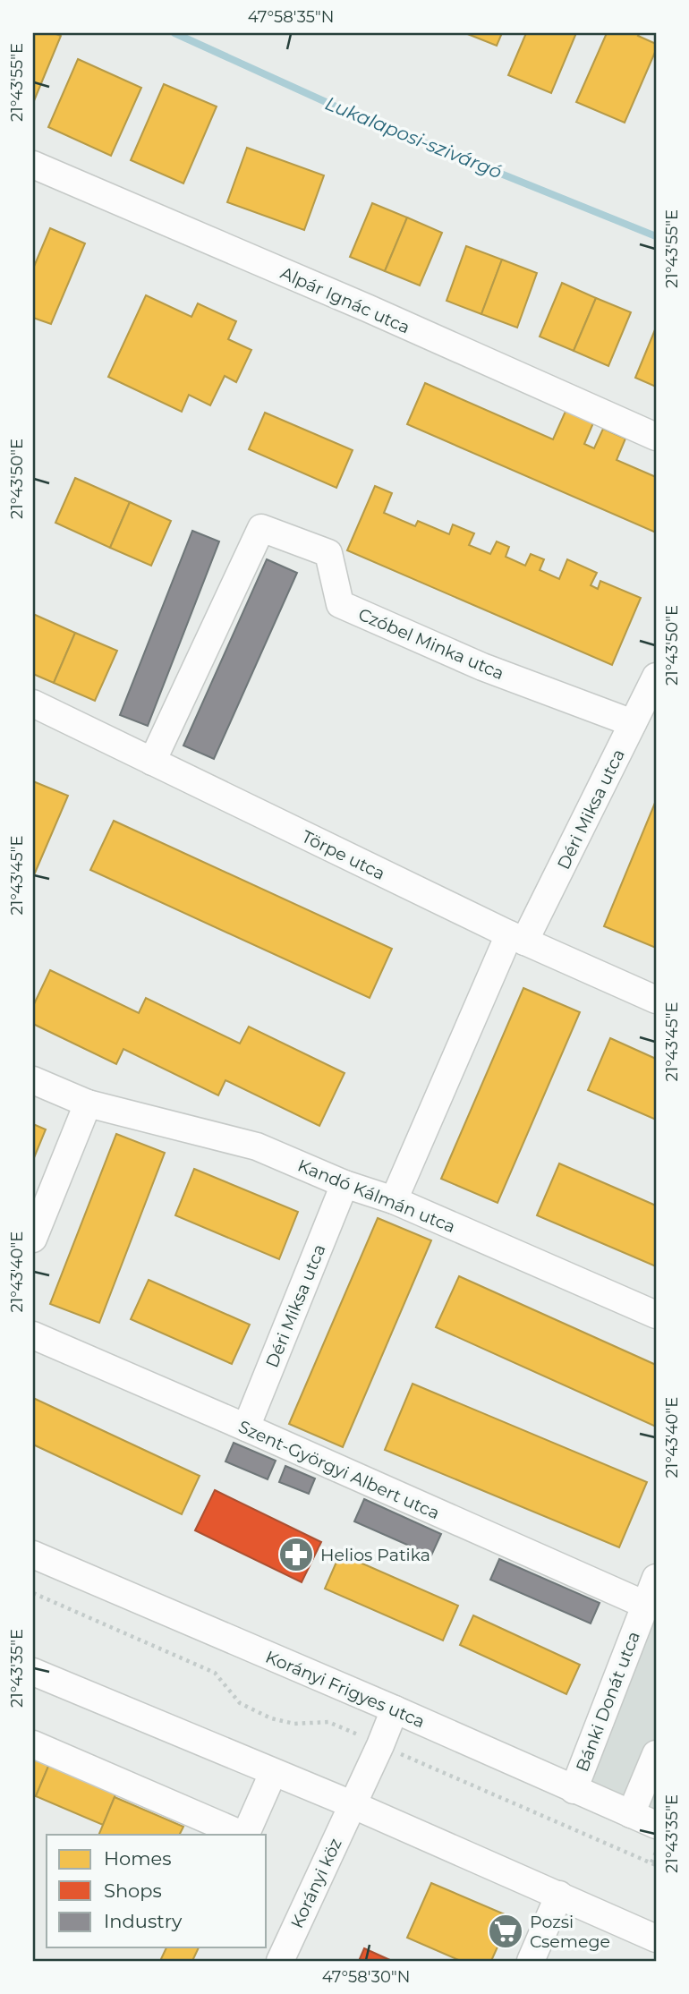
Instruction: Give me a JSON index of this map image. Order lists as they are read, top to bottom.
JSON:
{
  "streets": {
    "street": [
      "Alpár Ignác utca",
      "Czóbel Minka utca",
      "Déri Miksa utca",
      "Törpe utca",
      "Kandó Kálmán utca",
      "Szent-Györgyi Albert utca",
      "Korányi Frigyes utca",
      "Bánki Donát utca",
      "Korányi köz"
    ]
  },
  "crossings": [
    ["Czóbel Minka utca", "Déri Miksa utca"],
    ["Czóbel Minka utca", "Törpe utca"],
    ["Déri Miksa utca", "Törpe utca"],
    ["Déri Miksa utca", "Kandó Kálmán utca"],
    ["Déri Miksa utca", "Szent-Györgyi Albert utca"],
    ["Szent-Györgyi Albert utca", "Bánki Donát utca"],
    ["Korányi Frigyes utca", "Bánki Donát utca"],
    ["Korányi Frigyes utca", "Korányi köz"]
  ],
  "water": ["Lukalaposi-szivárgó"],
  "places": {
    "pharmacy": ["Helios Patika"],
    "supermarket": ["Pozsi Csemege"]
  },
  "legend": ["Homes", "Shops", "Industry"],
  "coordinates": [
    "47°58'35\"N",
    "21°43'55\"E",
    "21°43'50\"E",
    "21°43'45\"E",
    "21°43'40\"E",
    "21°43'35\"E",
    "47°58'30\"N"
  ]
}
